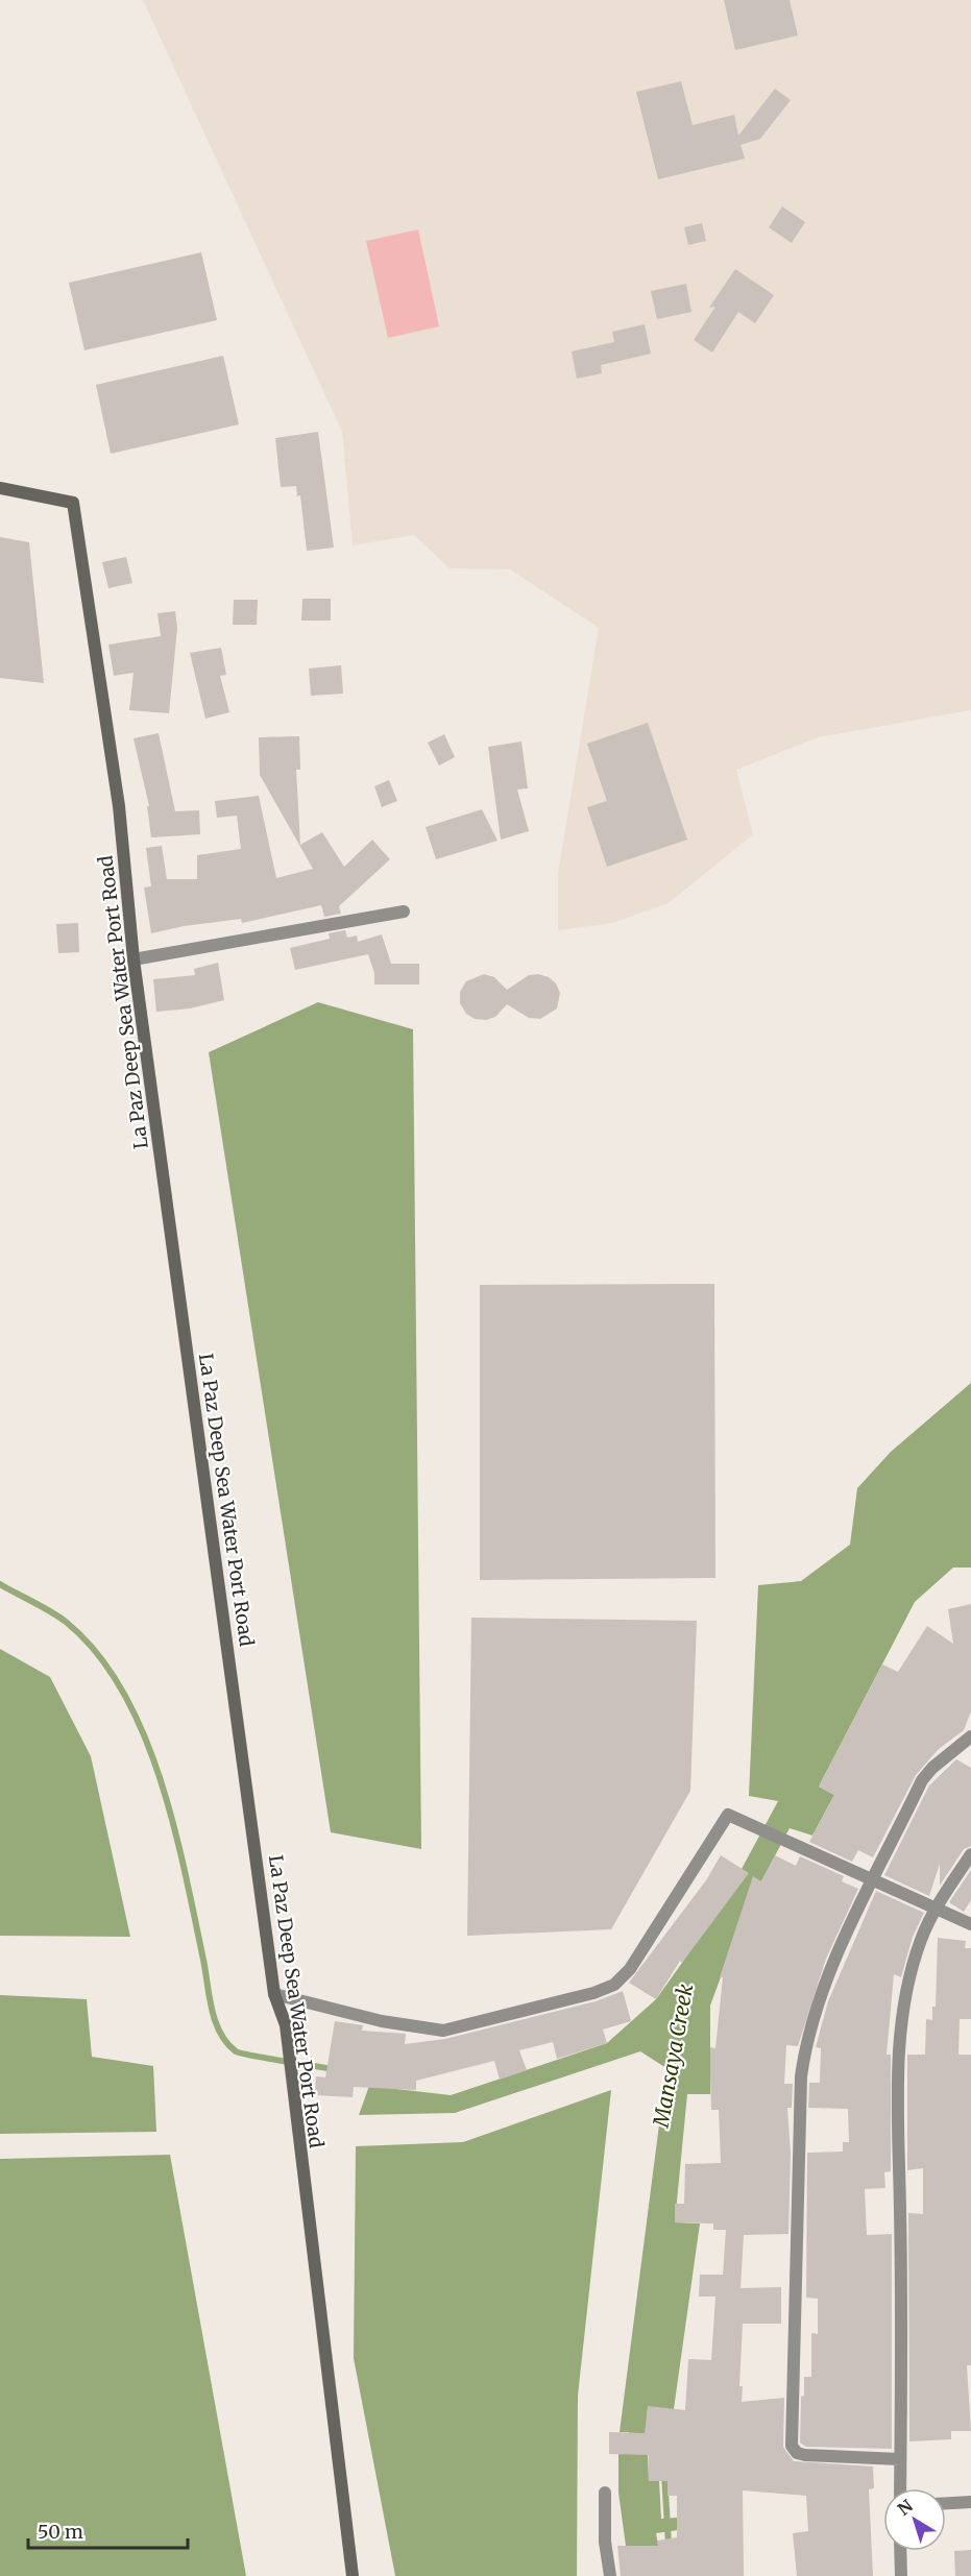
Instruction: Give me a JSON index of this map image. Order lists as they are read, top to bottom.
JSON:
{
  "streets": {
    "main road": ["La Paz Deep Sea Water Port Road"]
  },
  "water": ["Mansaya Creek"],
  "scale_bar": "50 m",
  "north": "top left"
}
